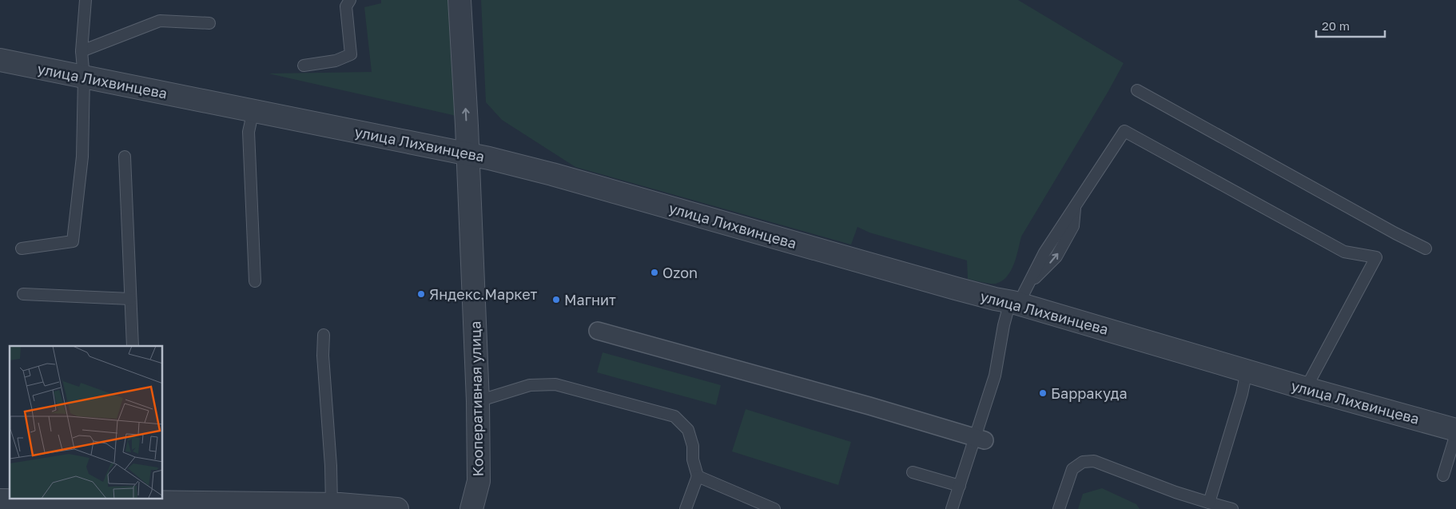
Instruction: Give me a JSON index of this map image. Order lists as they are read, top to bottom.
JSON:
{
  "streets": {
    "street": ["улица Лихвинцева", "Кооперативная улица"]
  },
  "crossings": [
    ["улица Лихвинцева", "Кооперативная улица"]
  ],
  "places": [
    "Ozon",
    "Яндекс.Маркет",
    "Магнит",
    "Барракуда"
  ],
  "scale_bar": "20 m"
}
